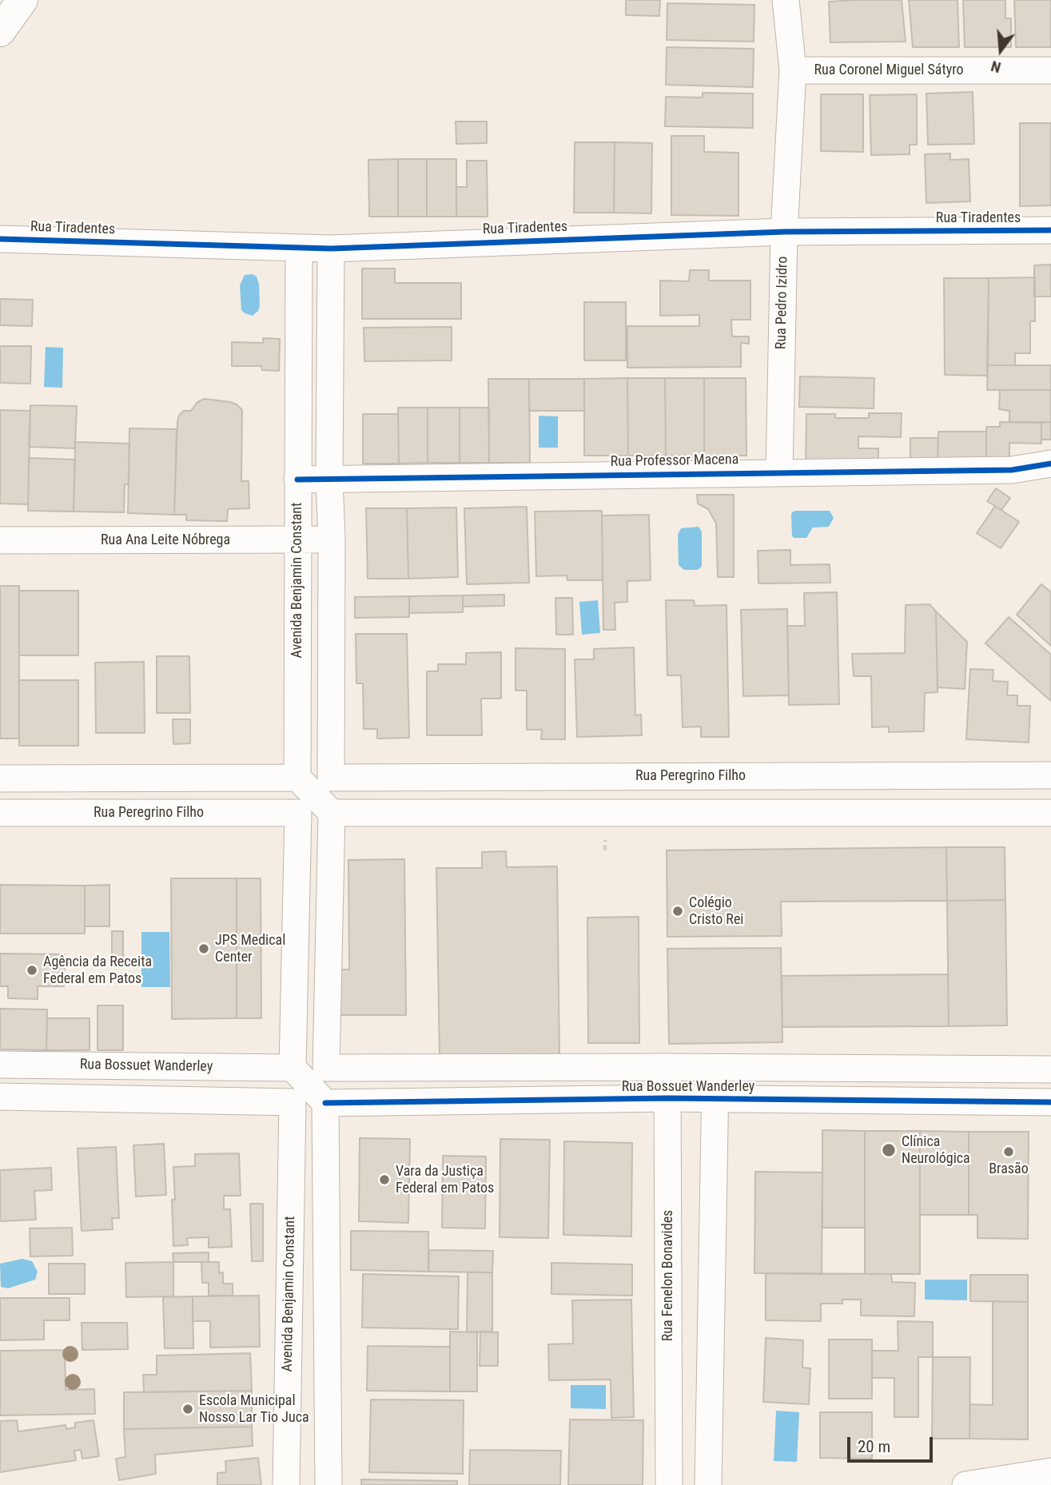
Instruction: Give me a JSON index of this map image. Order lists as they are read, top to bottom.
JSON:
{
  "streets": {
    "street": [
      "Rua Coronel Miguel Sátyro",
      "Rua Tiradentes",
      "Rua Pedro Izidro",
      "Rua Professor Macena",
      "Rua Ana Leite Nóbrega",
      "Avenida Benjamin Constant",
      "Rua Peregrino Filho",
      "Rua Bossuet Wanderley",
      "Rua Fenelon Bonavides"
    ]
  },
  "crossings": [
    ["Rua Coronel Miguel Sátyro", "Rua Pedro Izidro"],
    ["Rua Tiradentes", "Rua Pedro Izidro"],
    ["Rua Tiradentes", "Avenida Benjamin Constant"],
    ["Rua Pedro Izidro", "Rua Professor Macena"],
    ["Rua Professor Macena", "Avenida Benjamin Constant"],
    ["Rua Ana Leite Nóbrega", "Avenida Benjamin Constant"],
    ["Avenida Benjamin Constant", "Rua Peregrino Filho"],
    ["Avenida Benjamin Constant", "Rua Bossuet Wanderley"],
    ["Rua Bossuet Wanderley", "Rua Fenelon Bonavides"]
  ],
  "places": [
    "Colégio Cristo Rei",
    "JPS Medical Center",
    "Agência da Receita Federal em Patos",
    "Clínica Neurológica",
    "Brasão",
    "Vara da Justiça Federal em Patos",
    "Escola Municipal Nosso Lar Tio Juca"
  ],
  "scale_bar": "20 m",
  "north": "bottom"
}
